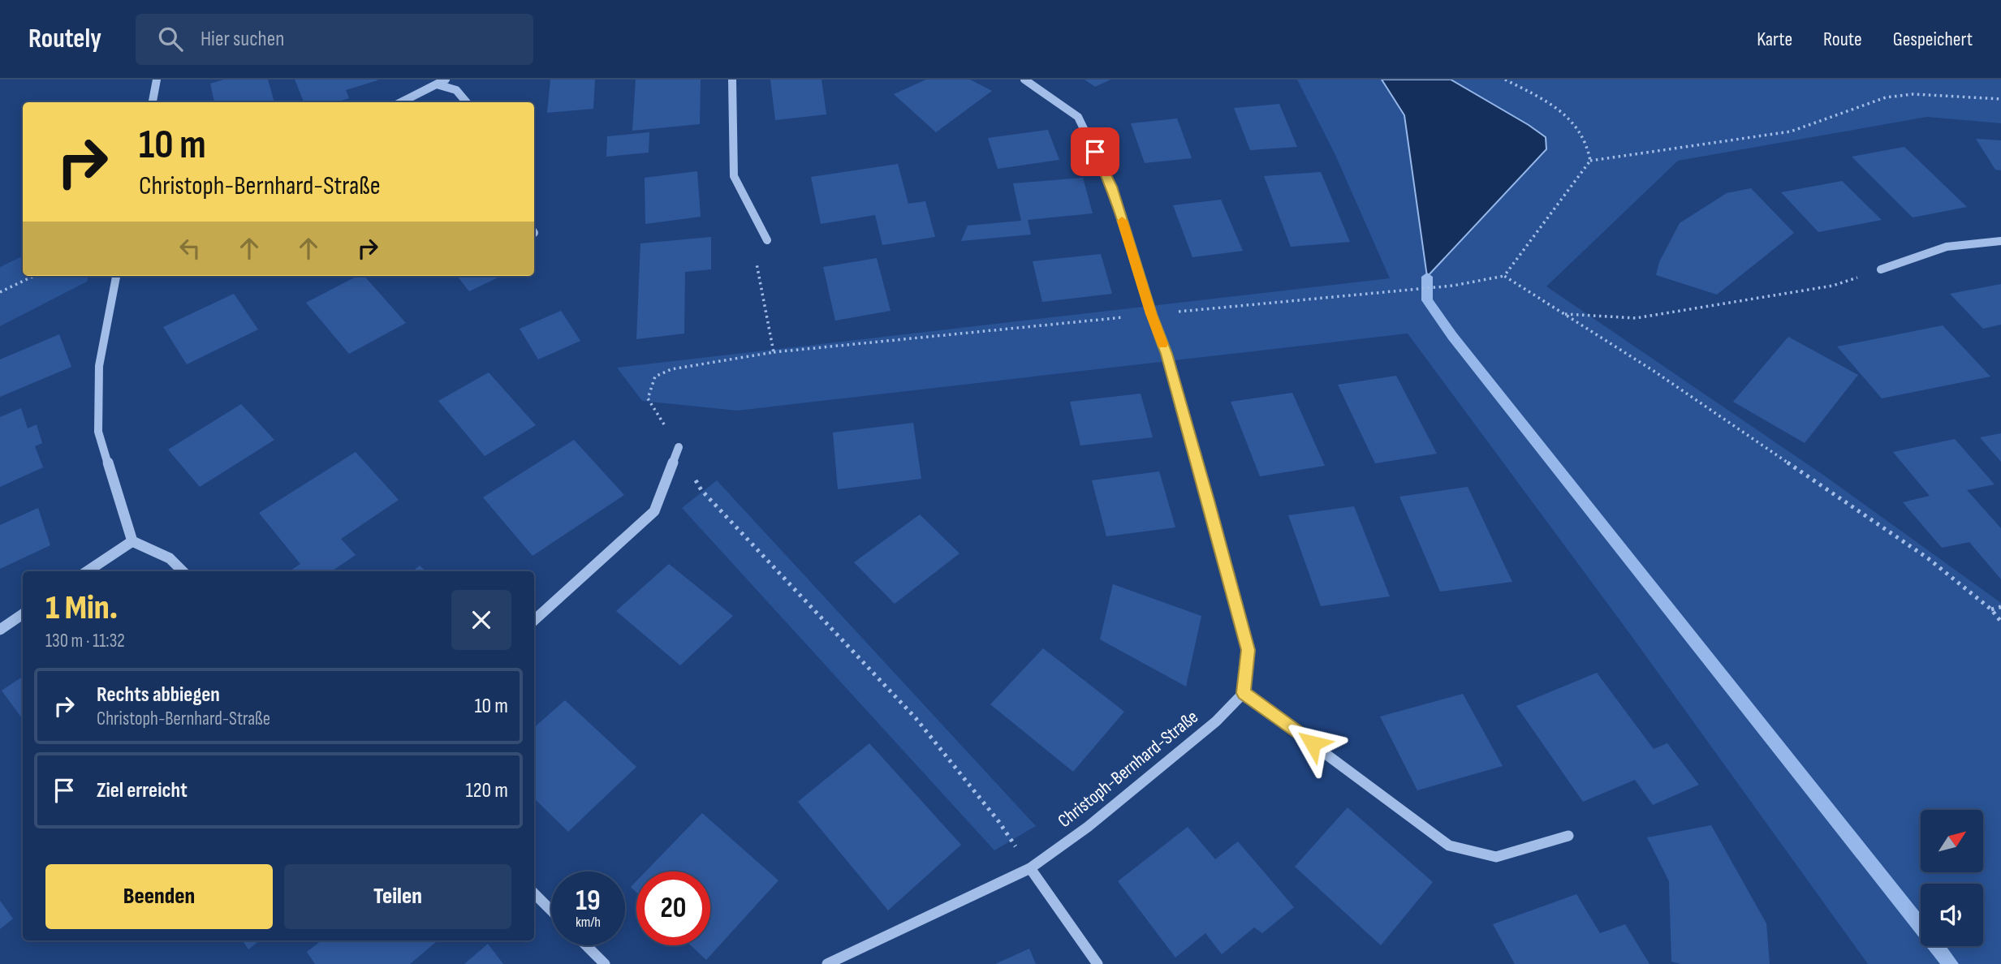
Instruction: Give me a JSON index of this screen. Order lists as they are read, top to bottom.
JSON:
{
  "streets": {
    "street": ["Christoph-Bernhard-Straße"]
  },
  "north": "top right",
  "page": {
    "header": "Routely",
    "search": "Hier suchen",
    "nav": ["Karte", "Route", "Gespeichert"],
    "turn": ["10 m", "Christoph-Bernhard-Straße"],
    "heading": ["1 Min.", "130 m · 11:32"],
    "list": [
      {
        "name": "Rechts abbiegen",
        "note": "Christoph-Bernhard-Straße",
        "value": "10 m"
      },
      {
        "name": "Ziel erreicht",
        "value": "120 m"
      }
    ],
    "buttons": ["Beenden", "Teilen"],
    "speed": "19 km/h",
    "limit": "20"
  }
}
